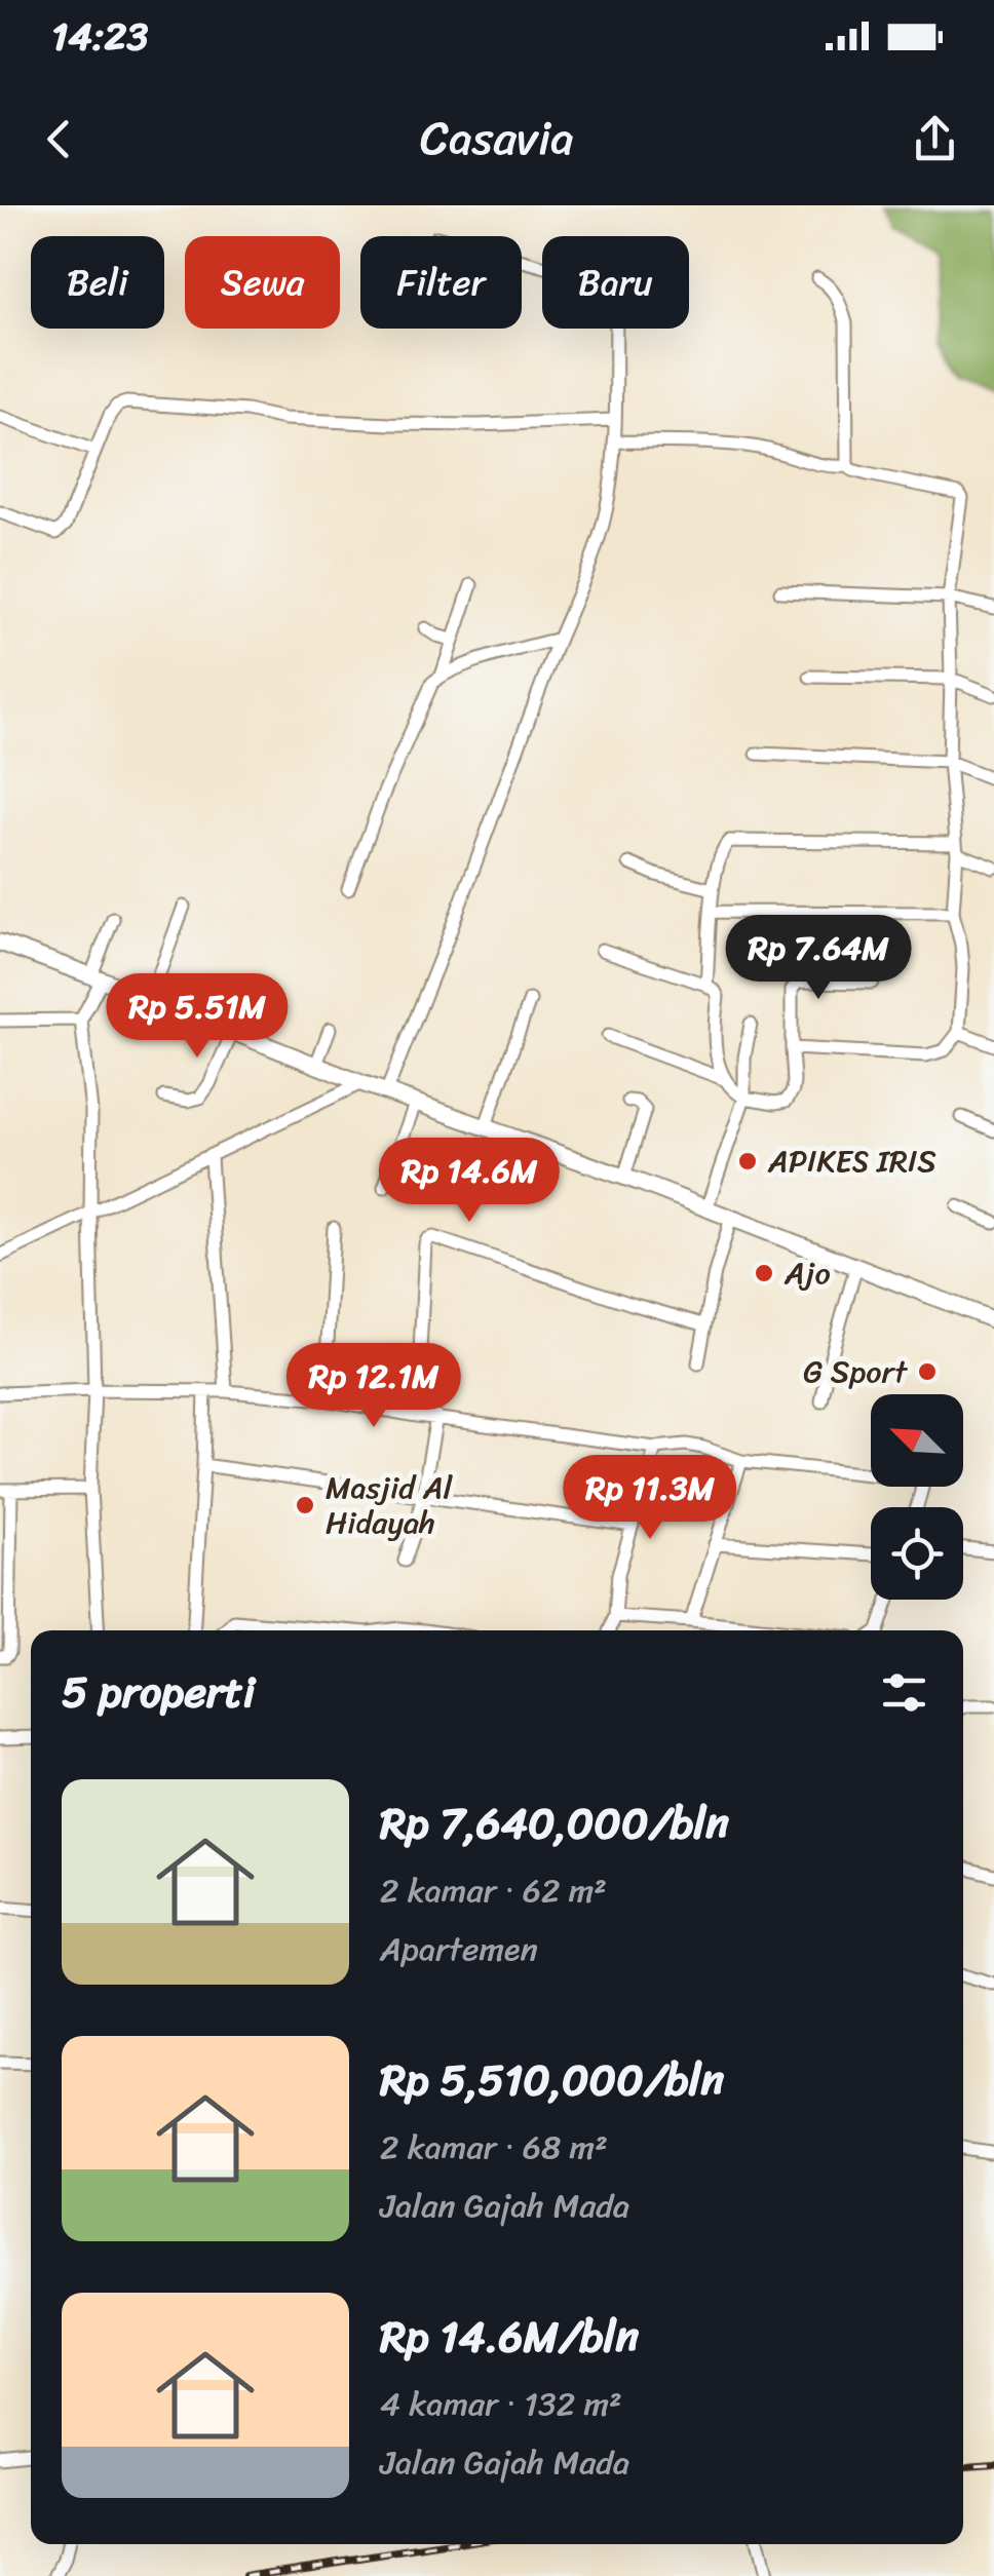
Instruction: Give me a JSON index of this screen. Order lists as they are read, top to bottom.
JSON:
{
  "places": [
    "APIKES IRIS",
    "Ajo",
    "G Sport",
    "Masjid Al Hidayah"
  ],
  "north": "top left",
  "page": {
    "status": "14:23",
    "header": "Casavia",
    "chip": [
      "Beli",
      "Sewa",
      "Filter",
      "Baru"
    ],
    "price": [
      "Rp 7.64M",
      "Rp 5.51M",
      "Rp 14.6M",
      "Rp 12.1M",
      "Rp 11.3M"
    ],
    "heading": "5 properti",
    "list": [
      {
        "name": "Rp 7,640,000/bln",
        "note": "2 kamar · 62 m² · Apartemen"
      },
      {
        "name": "Rp 5,510,000/bln",
        "note": "2 kamar · 68 m² · Jalan Gajah Mada"
      },
      {
        "name": "Rp 14.6M/bln",
        "note": "4 kamar · 132 m² · Jalan Gajah Mada"
      }
    ]
  }
}
